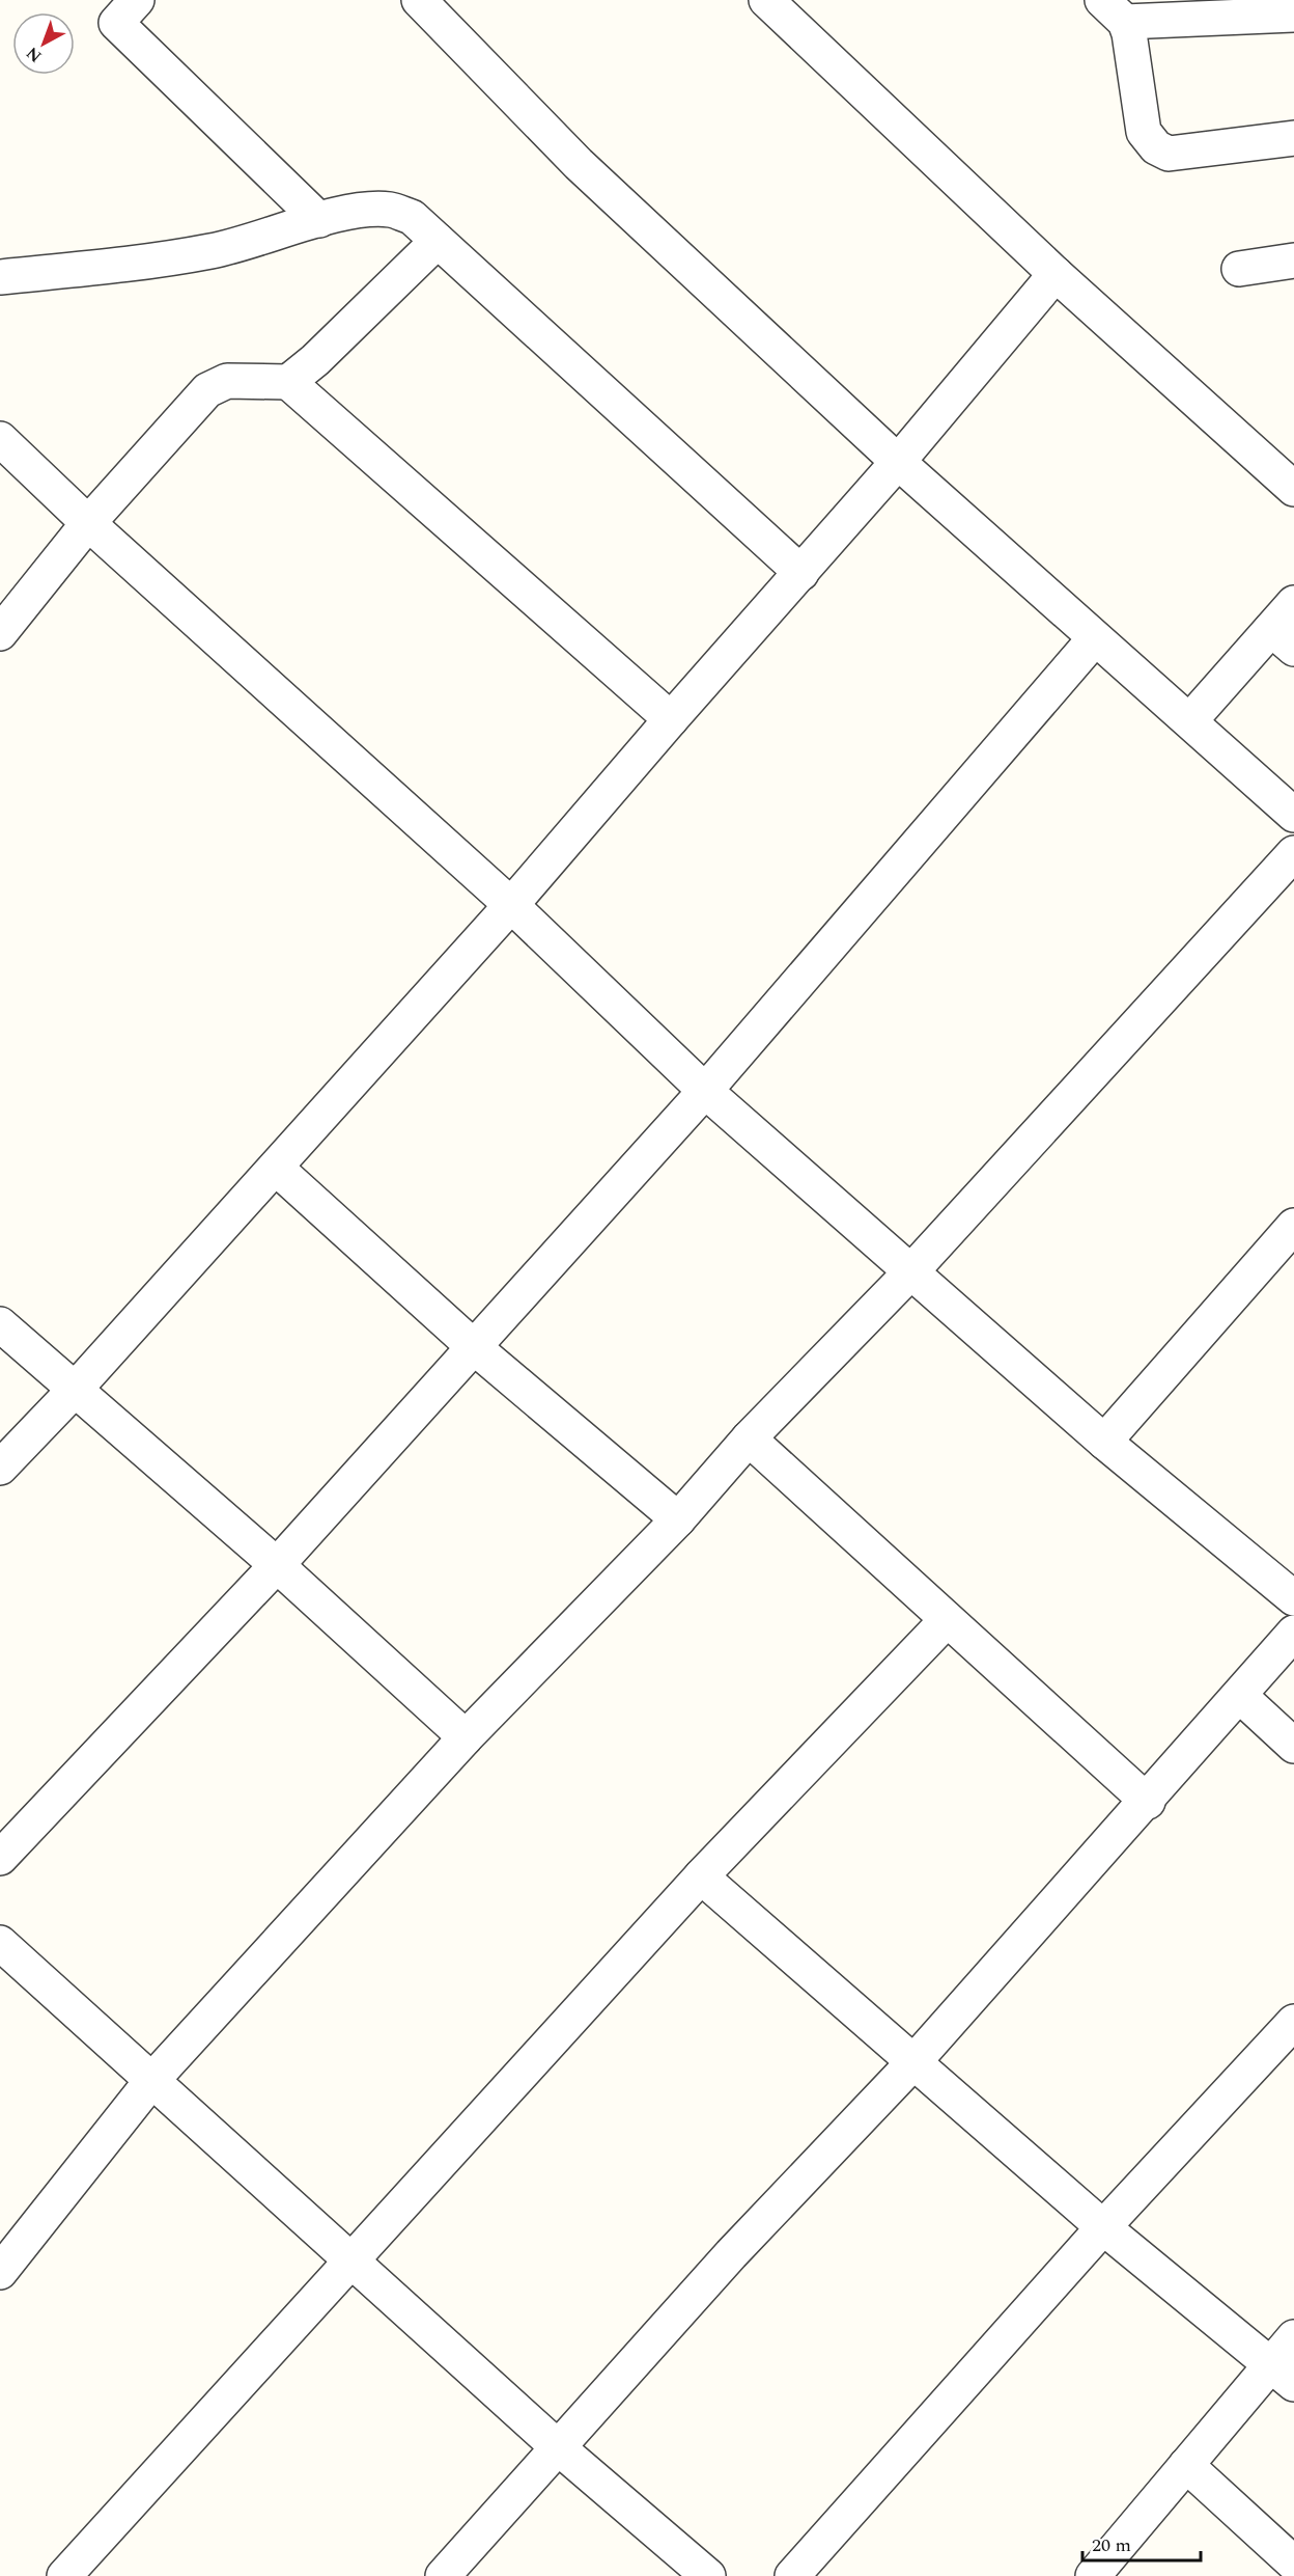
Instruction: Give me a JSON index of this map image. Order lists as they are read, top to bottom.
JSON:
{
  "scale_bar": "20 m",
  "north": "bottom left"
}
